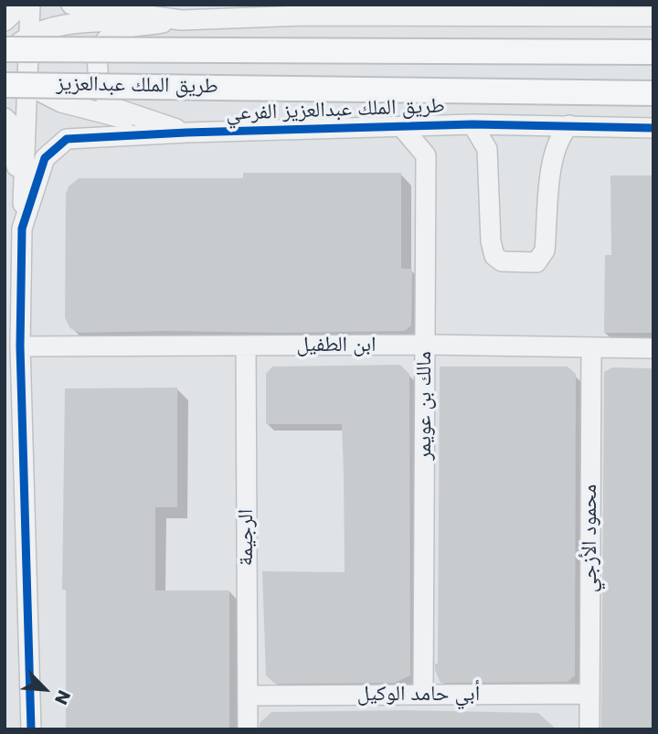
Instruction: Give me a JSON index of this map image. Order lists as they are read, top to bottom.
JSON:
{
  "streets": {
    "main road": ["طريق الملك عبدالعزيز"],
    "street": [
      "طريق الملك عبدالعزيز الفرعي",
      "ابن الطفيل",
      "مالك بن عويمر",
      "الرجيمة",
      "محمود الأزجي",
      "أبي حامد الوكيل"
    ]
  },
  "crossings": [
    ["ابن الطفيل", "مالك بن عويمر"],
    ["ابن الطفيل", "الرجيمة"],
    ["ابن الطفيل", "محمود الأزجي"],
    ["مالك بن عويمر", "أبي حامد الوكيل"],
    ["الرجيمة", "أبي حامد الوكيل"],
    ["محمود الأزجي", "أبي حامد الوكيل"]
  ],
  "north": "bottom right"
}
